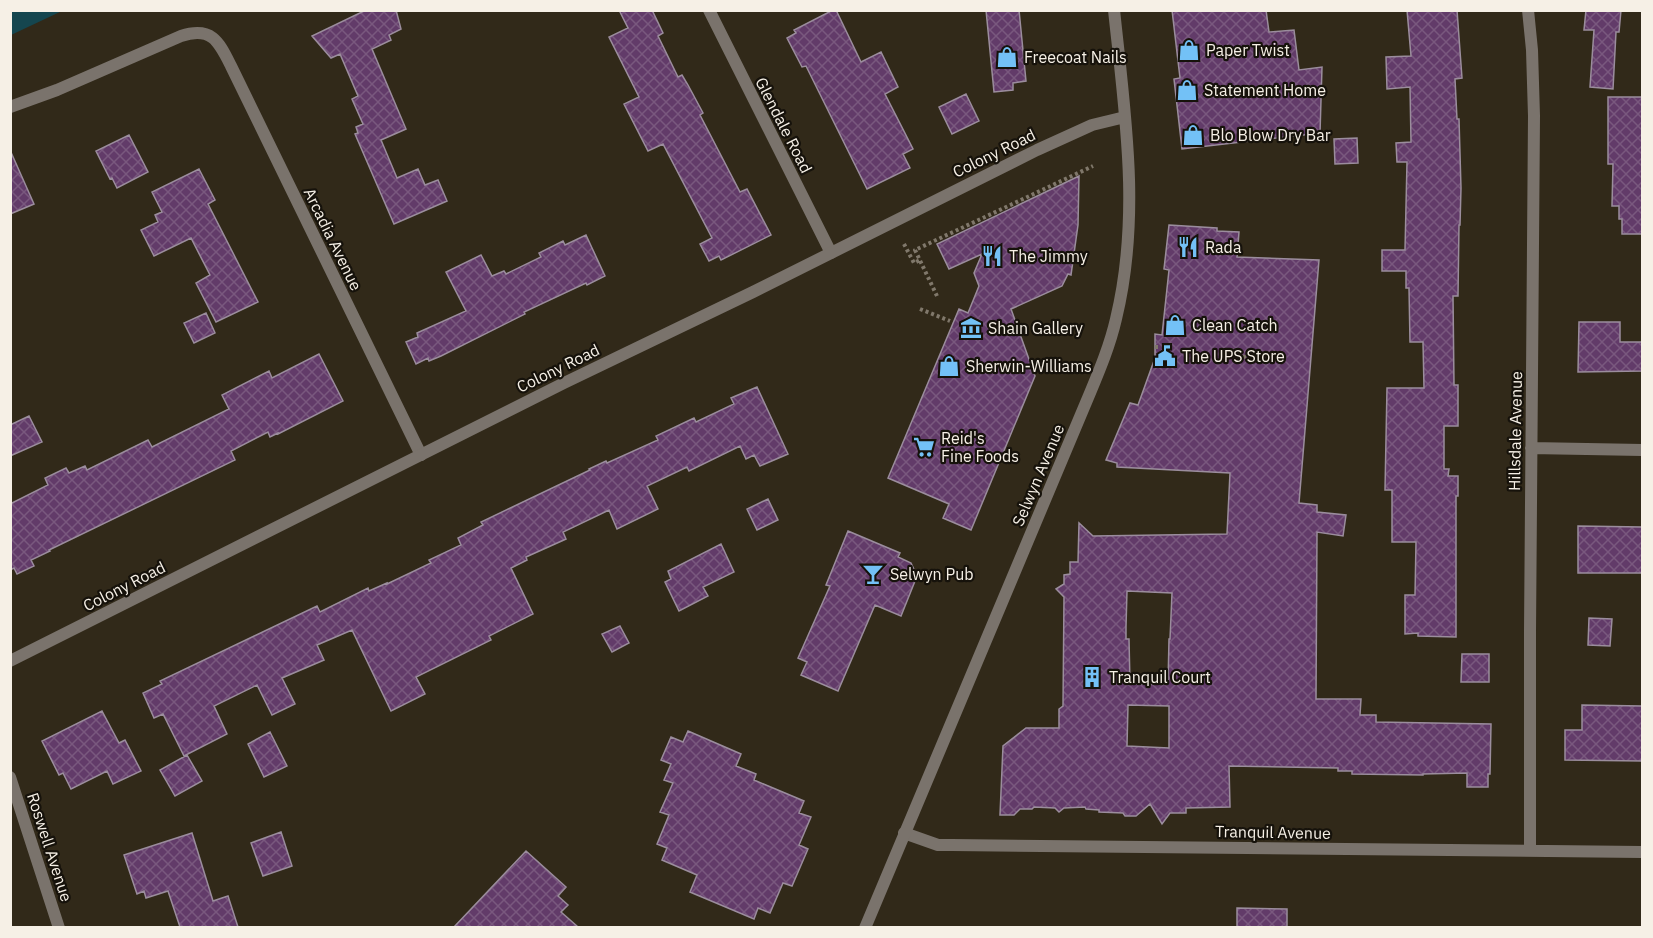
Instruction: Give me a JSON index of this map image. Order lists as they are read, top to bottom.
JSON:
{
  "streets": {
    "street": [
      "Glendale Road",
      "Colony Road",
      "Arcadia Avenue",
      "Hillsdale Avenue",
      "Selwyn Avenue",
      "Tranquil Avenue",
      "Roswell Avenue"
    ]
  },
  "crossings": [
    ["Glendale Road", "Colony Road"],
    ["Colony Road", "Arcadia Avenue"],
    ["Colony Road", "Selwyn Avenue"],
    ["Hillsdale Avenue", "Tranquil Avenue"],
    ["Selwyn Avenue", "Tranquil Avenue"]
  ],
  "places": {
    "shop": [
      "Paper Twist",
      "Freecoat Nails",
      "Statement Home",
      "Blo Blow Dry Bar",
      "Clean Catch",
      "Sherwin-Williams"
    ],
    "restaurant": ["Rada", "The Jimmy"],
    "museum": ["Shain Gallery"],
    "public building": ["The UPS Store"],
    "supermarket": ["Reid's Fine Foods"],
    "bar": ["Selwyn Pub"],
    "building": ["Tranquil Court"]
  }
}
